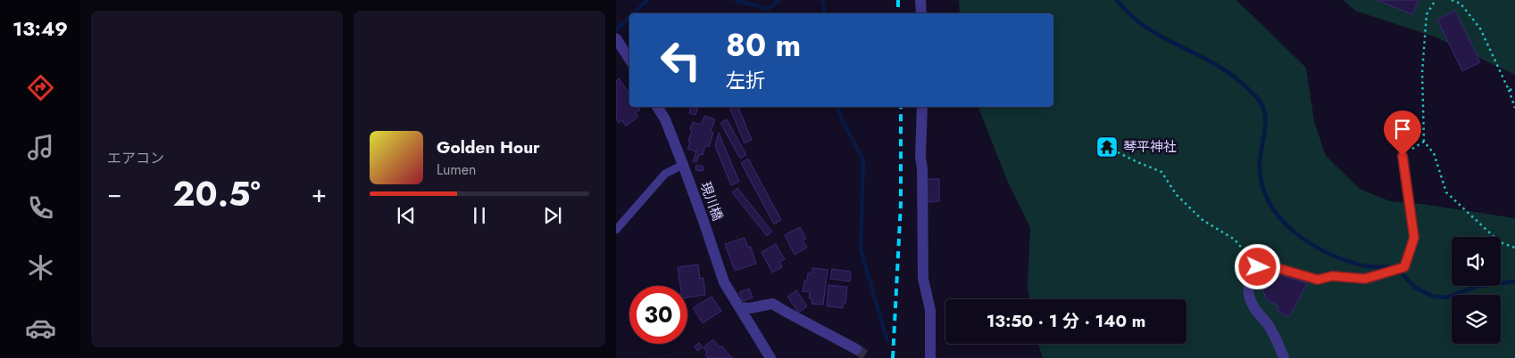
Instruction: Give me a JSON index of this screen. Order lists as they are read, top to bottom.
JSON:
{
  "streets": {
    "street": ["現川橋"]
  },
  "places": {
    "temple": ["琴平神社"]
  },
  "page": {
    "tabs": "13:49",
    "tile": "エアコン",
    "turn": ["80 m", "左折"],
    "song": ["Golden Hour", "Lumen"],
    "heat": ["−", "20.5°", "+"],
    "limit": "30",
    "trip": "13:50 · 1 分 · 140 m"
  }
}
